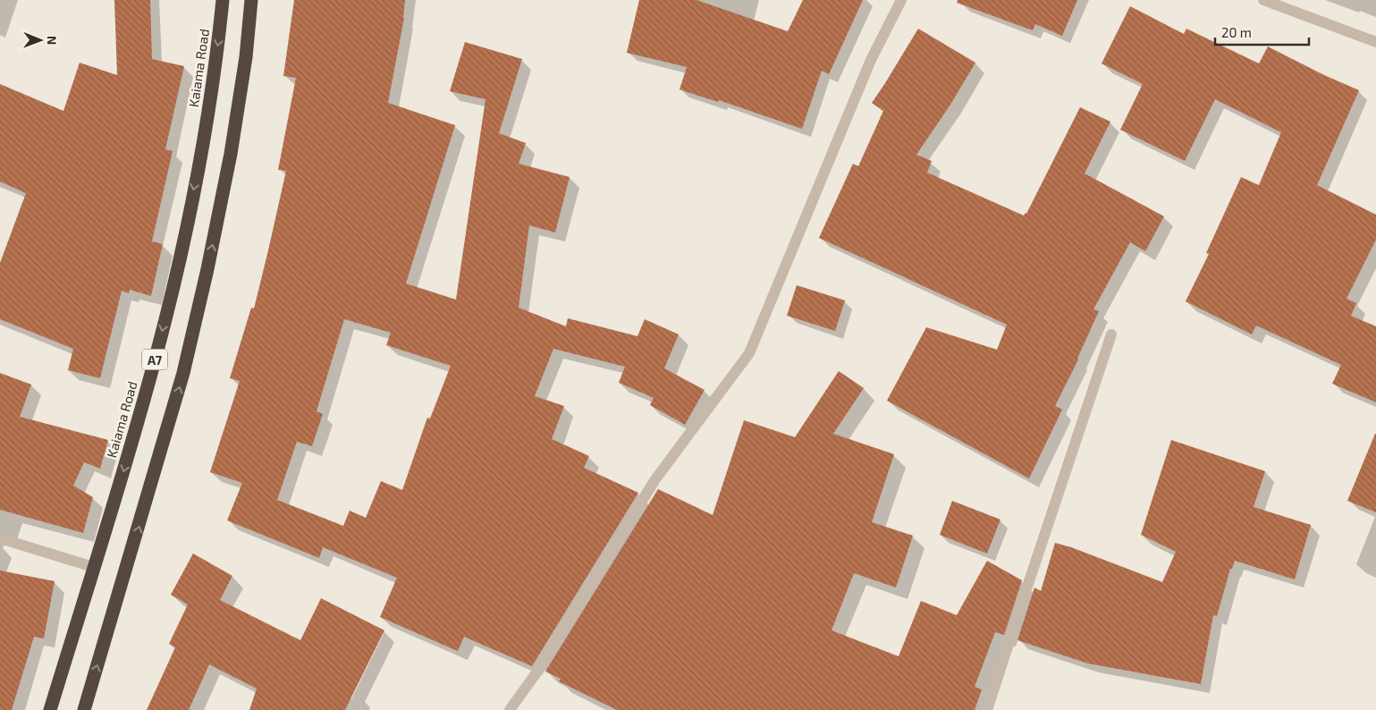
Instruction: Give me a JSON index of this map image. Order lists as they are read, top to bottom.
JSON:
{
  "streets": {
    "highway": ["Kaiama Road", "A7"]
  },
  "scale_bar": "20 m",
  "north": "right"
}
